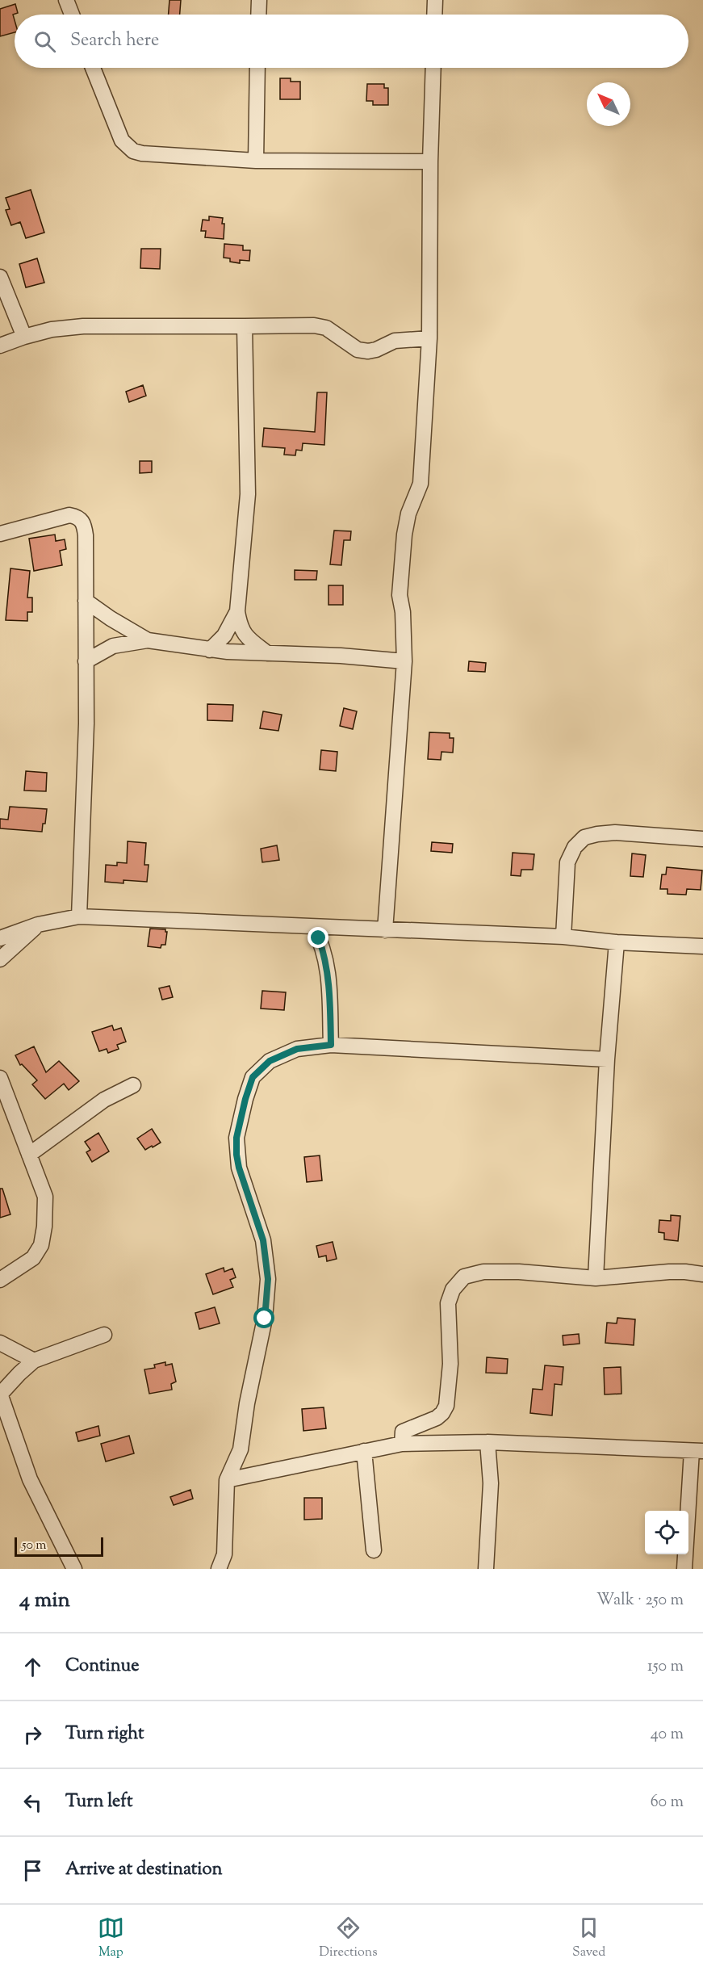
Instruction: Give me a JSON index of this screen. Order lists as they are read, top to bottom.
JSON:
{
  "scale_bar": "50 m",
  "north": "top left",
  "page": {
    "search": "Search here",
    "scale": "50 m",
    "heading": ["4 min", "Walk · 250 m"],
    "list": [
      ["Continue", "150 m"],
      ["Turn right", "40 m"],
      ["Turn left", "60 m"],
      "Arrive at destination"
    ],
    "nav": ["Map", "Directions", "Saved"]
  }
}
